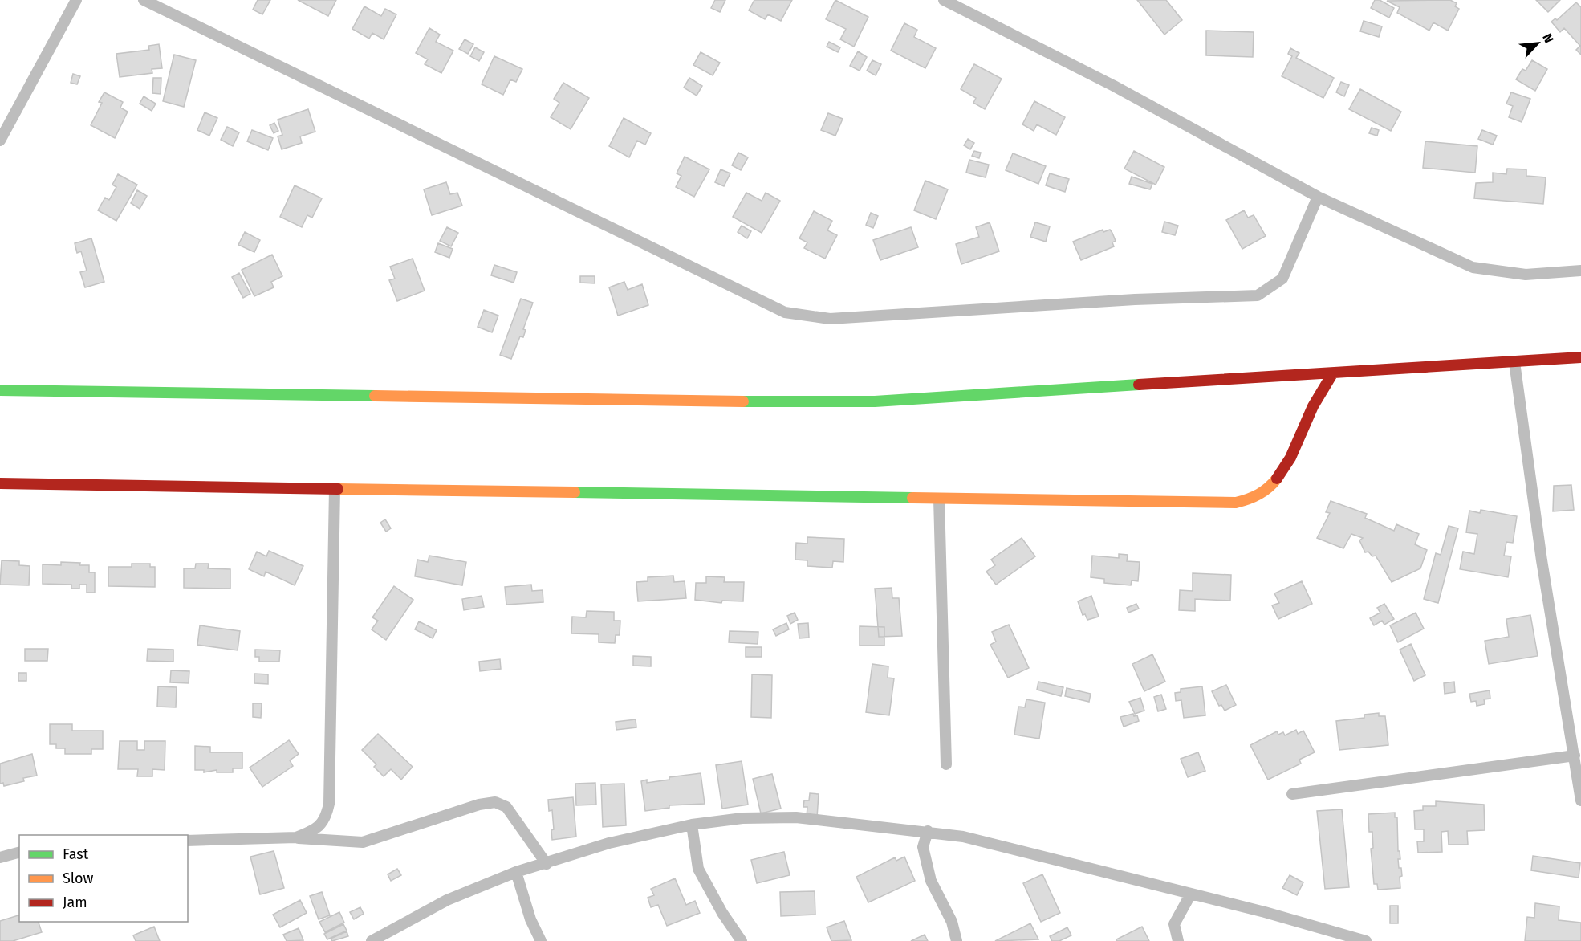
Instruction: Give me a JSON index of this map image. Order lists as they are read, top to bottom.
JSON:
{
  "legend": ["Fast", "Slow", "Jam"],
  "north": "top right"
}
